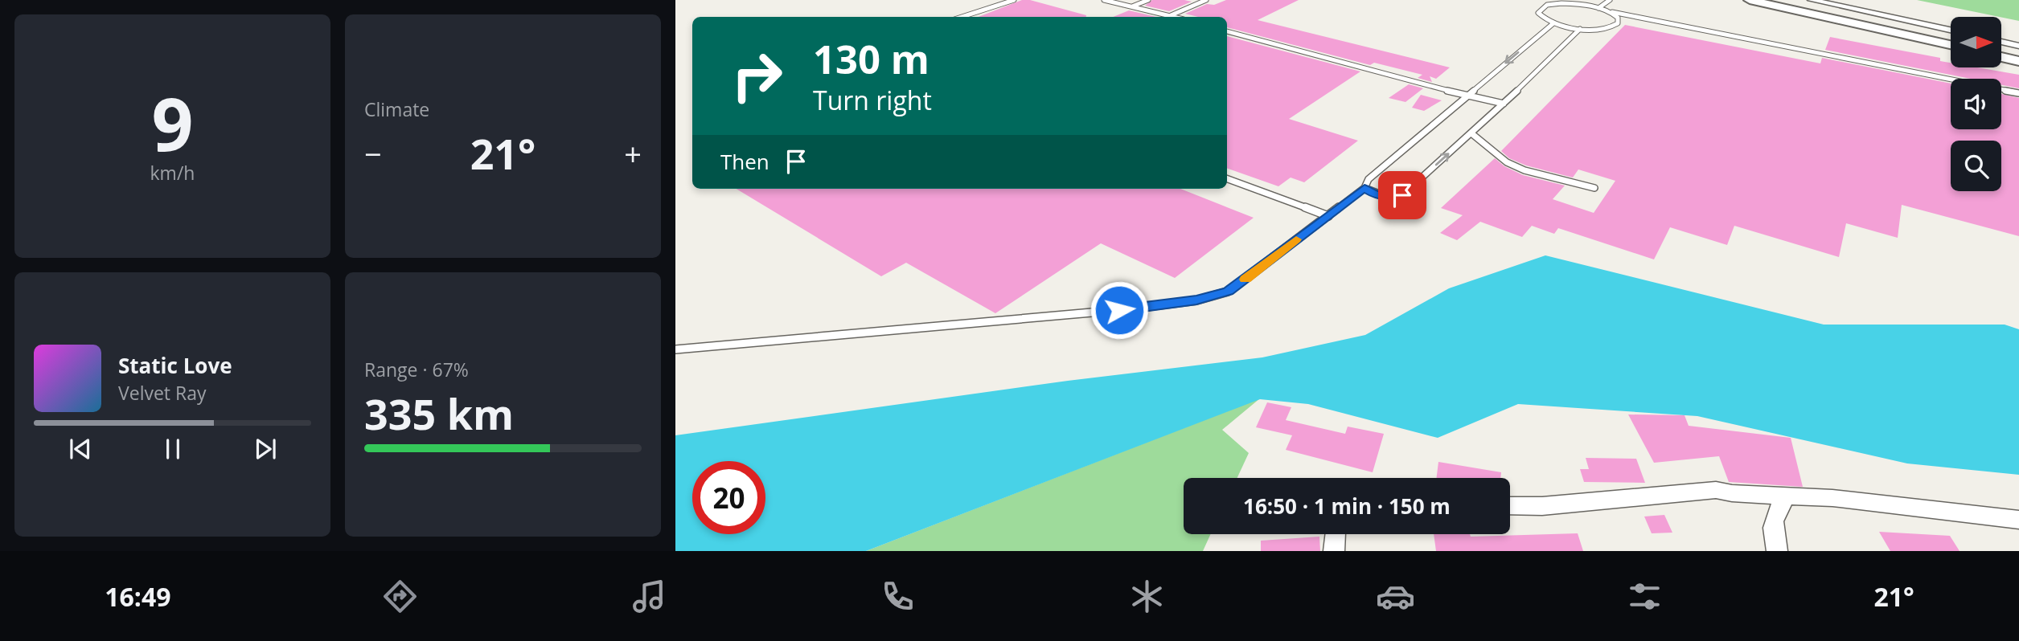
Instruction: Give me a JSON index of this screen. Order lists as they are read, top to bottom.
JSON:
{
  "north": "right",
  "page": {
    "tile": [
      ["9", "km/h"],
      "Climate",
      ["Range · 67%", "335 km"]
    ],
    "turn": ["130 m", "Turn right"],
    "heat": ["−", "21°", "+"],
    "then": "Then",
    "song": ["Static Love", "Velvet Ray"],
    "limit": "20",
    "trip": "16:50 · 1 min · 150 m",
    "tabs": ["16:49", "21°"]
  }
}
